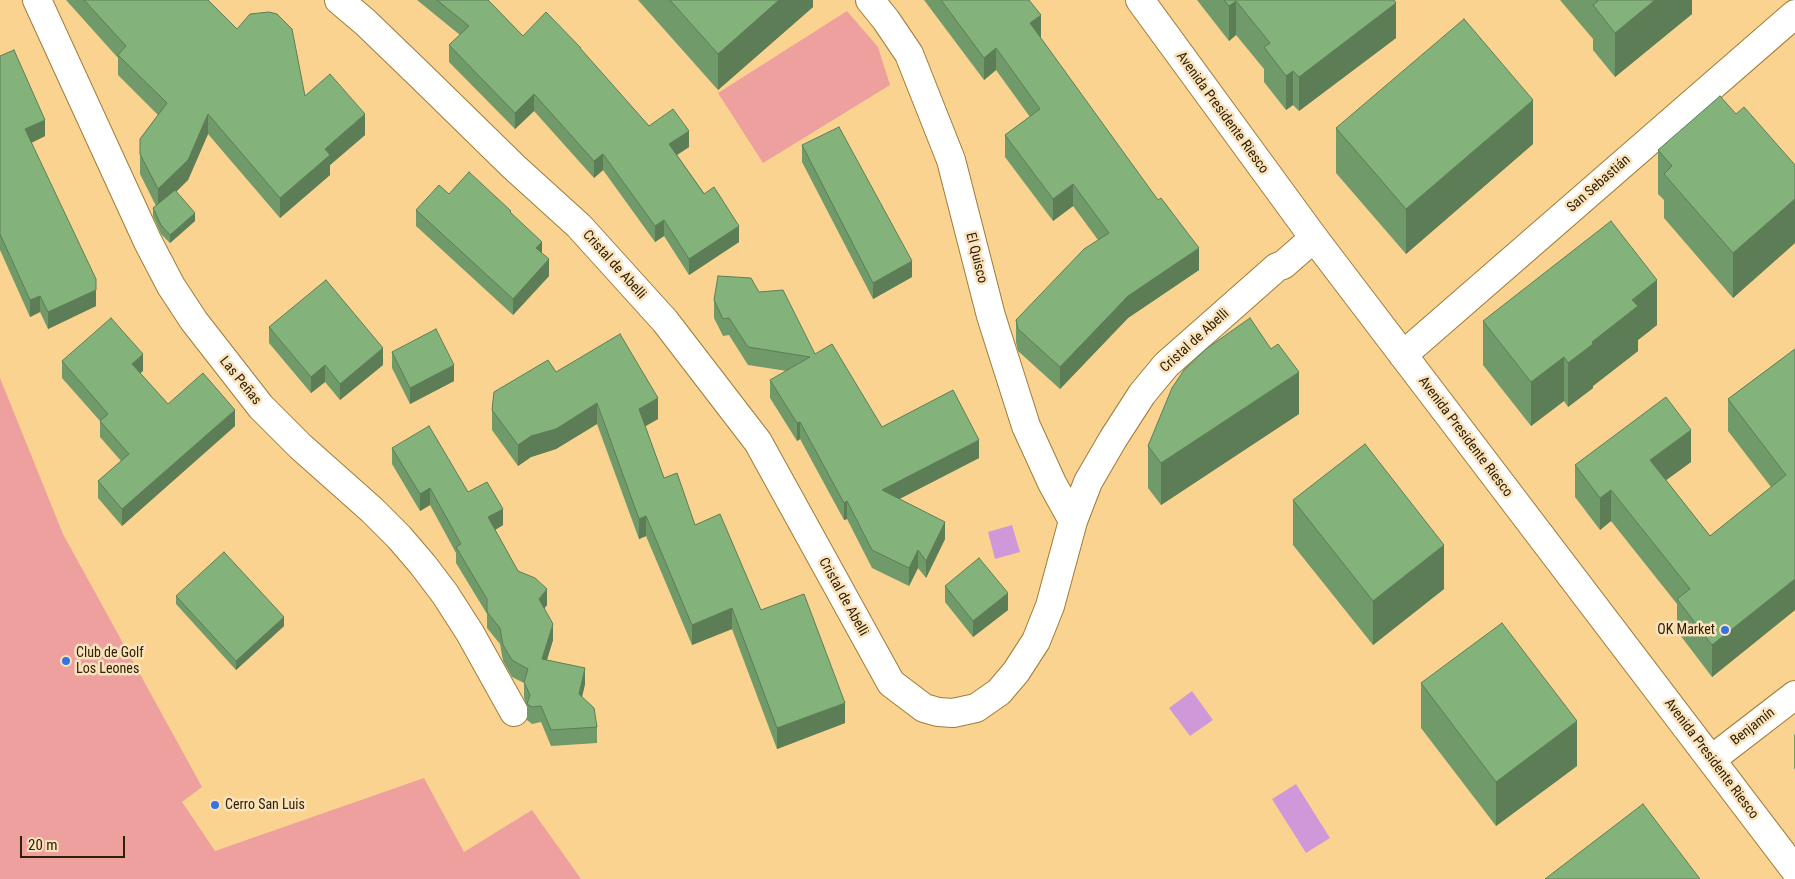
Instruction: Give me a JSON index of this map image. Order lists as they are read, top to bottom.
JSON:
{
  "streets": {
    "street": [
      "Avenida Presidente Riesco",
      "San Sebastián",
      "El Quisco",
      "Cristal de Abelli",
      "Las Peñas",
      "Benjamín"
    ]
  },
  "crossings": [
    ["Avenida Presidente Riesco", "San Sebastián"],
    ["Avenida Presidente Riesco", "Cristal de Abelli"],
    ["Avenida Presidente Riesco", "Benjamín"],
    ["El Quisco", "Cristal de Abelli"]
  ],
  "places": ["OK Market", "Club de Golf Los Leones", "Cerro San Luis"],
  "scale_bar": "20 m"
}
